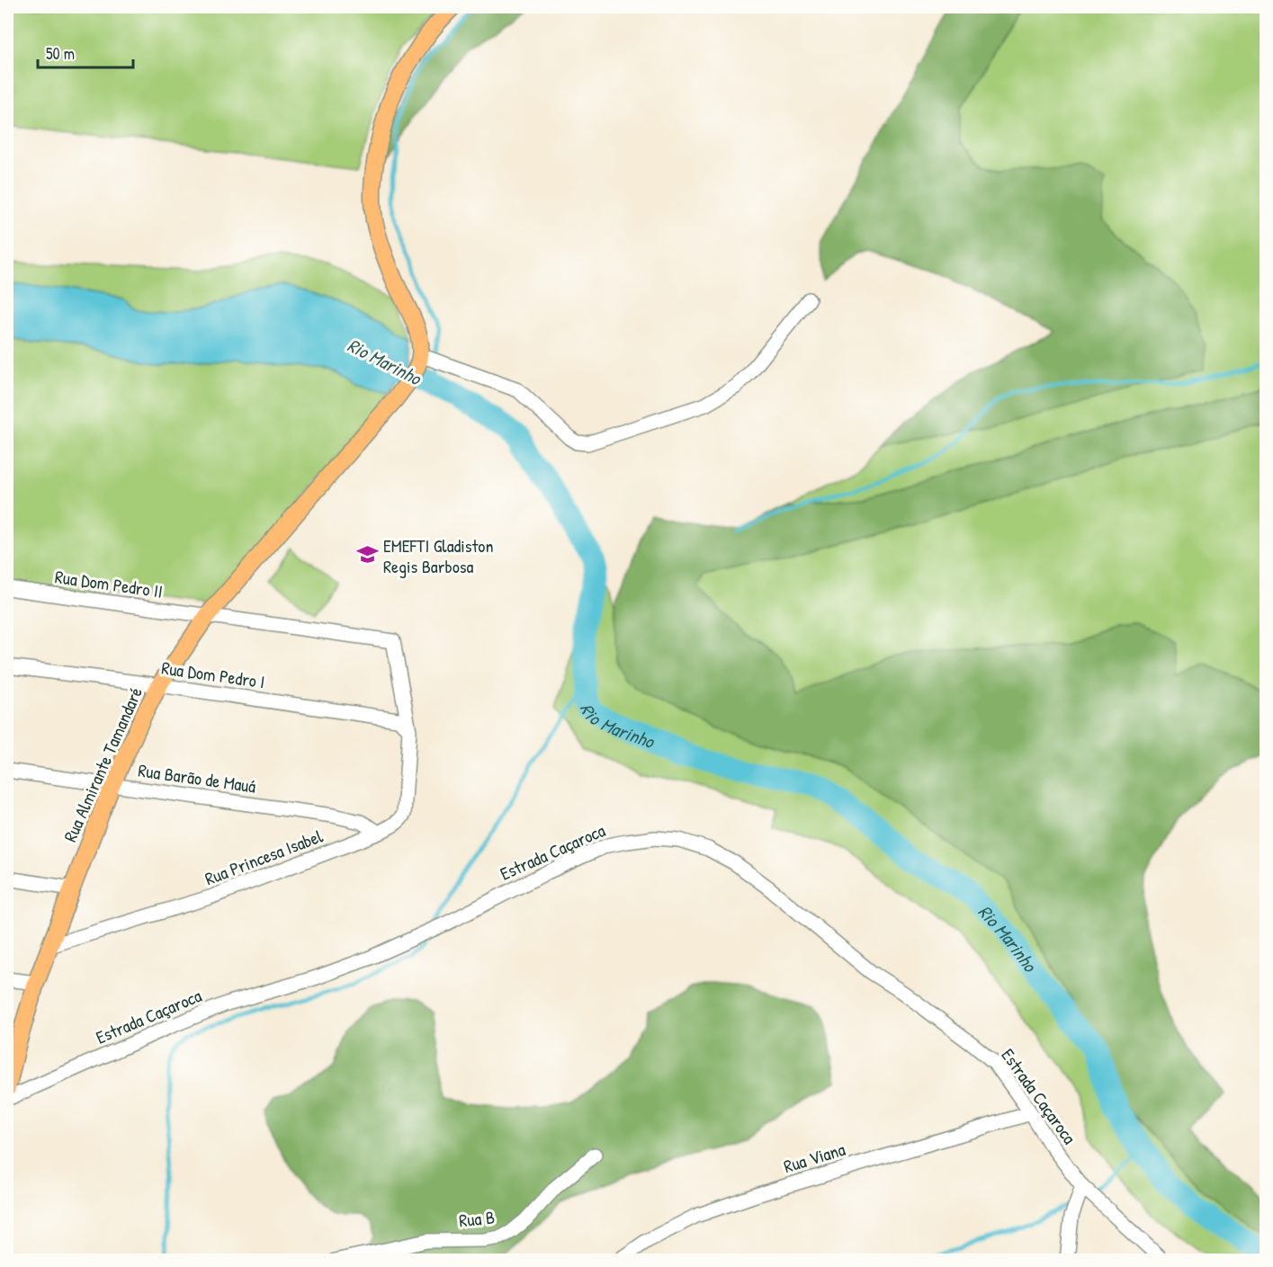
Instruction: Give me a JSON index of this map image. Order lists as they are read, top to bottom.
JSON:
{
  "streets": {
    "main road": ["Rua Almirante Tamandaré"],
    "street": [
      "Rua Dom Pedro II",
      "Rua Dom Pedro I",
      "Rua Barão de Mauá",
      "Estrada Caçaroca",
      "Rua Princesa Isabel",
      "Rua Viana",
      "Rua B"
    ]
  },
  "crossings": [
    ["Rua Dom Pedro II", "Rua Dom Pedro I"],
    ["Rua Dom Pedro II", "Rua Almirante Tamandaré"],
    ["Rua Dom Pedro II", "Rua Princesa Isabel"],
    ["Rua Dom Pedro I", "Rua Almirante Tamandaré"],
    ["Rua Dom Pedro I", "Rua Princesa Isabel"],
    ["Rua Almirante Tamandaré", "Rua Barão de Mauá"],
    ["Rua Almirante Tamandaré", "Rua Princesa Isabel"],
    ["Rua Barão de Mauá", "Rua Princesa Isabel"],
    ["Estrada Caçaroca", "Rua Viana"]
  ],
  "water": ["Rio Marinho"],
  "places": {
    "school or university": ["EMEFTI Gladiston Regis Barbosa"]
  },
  "scale_bar": "50 m"
}
